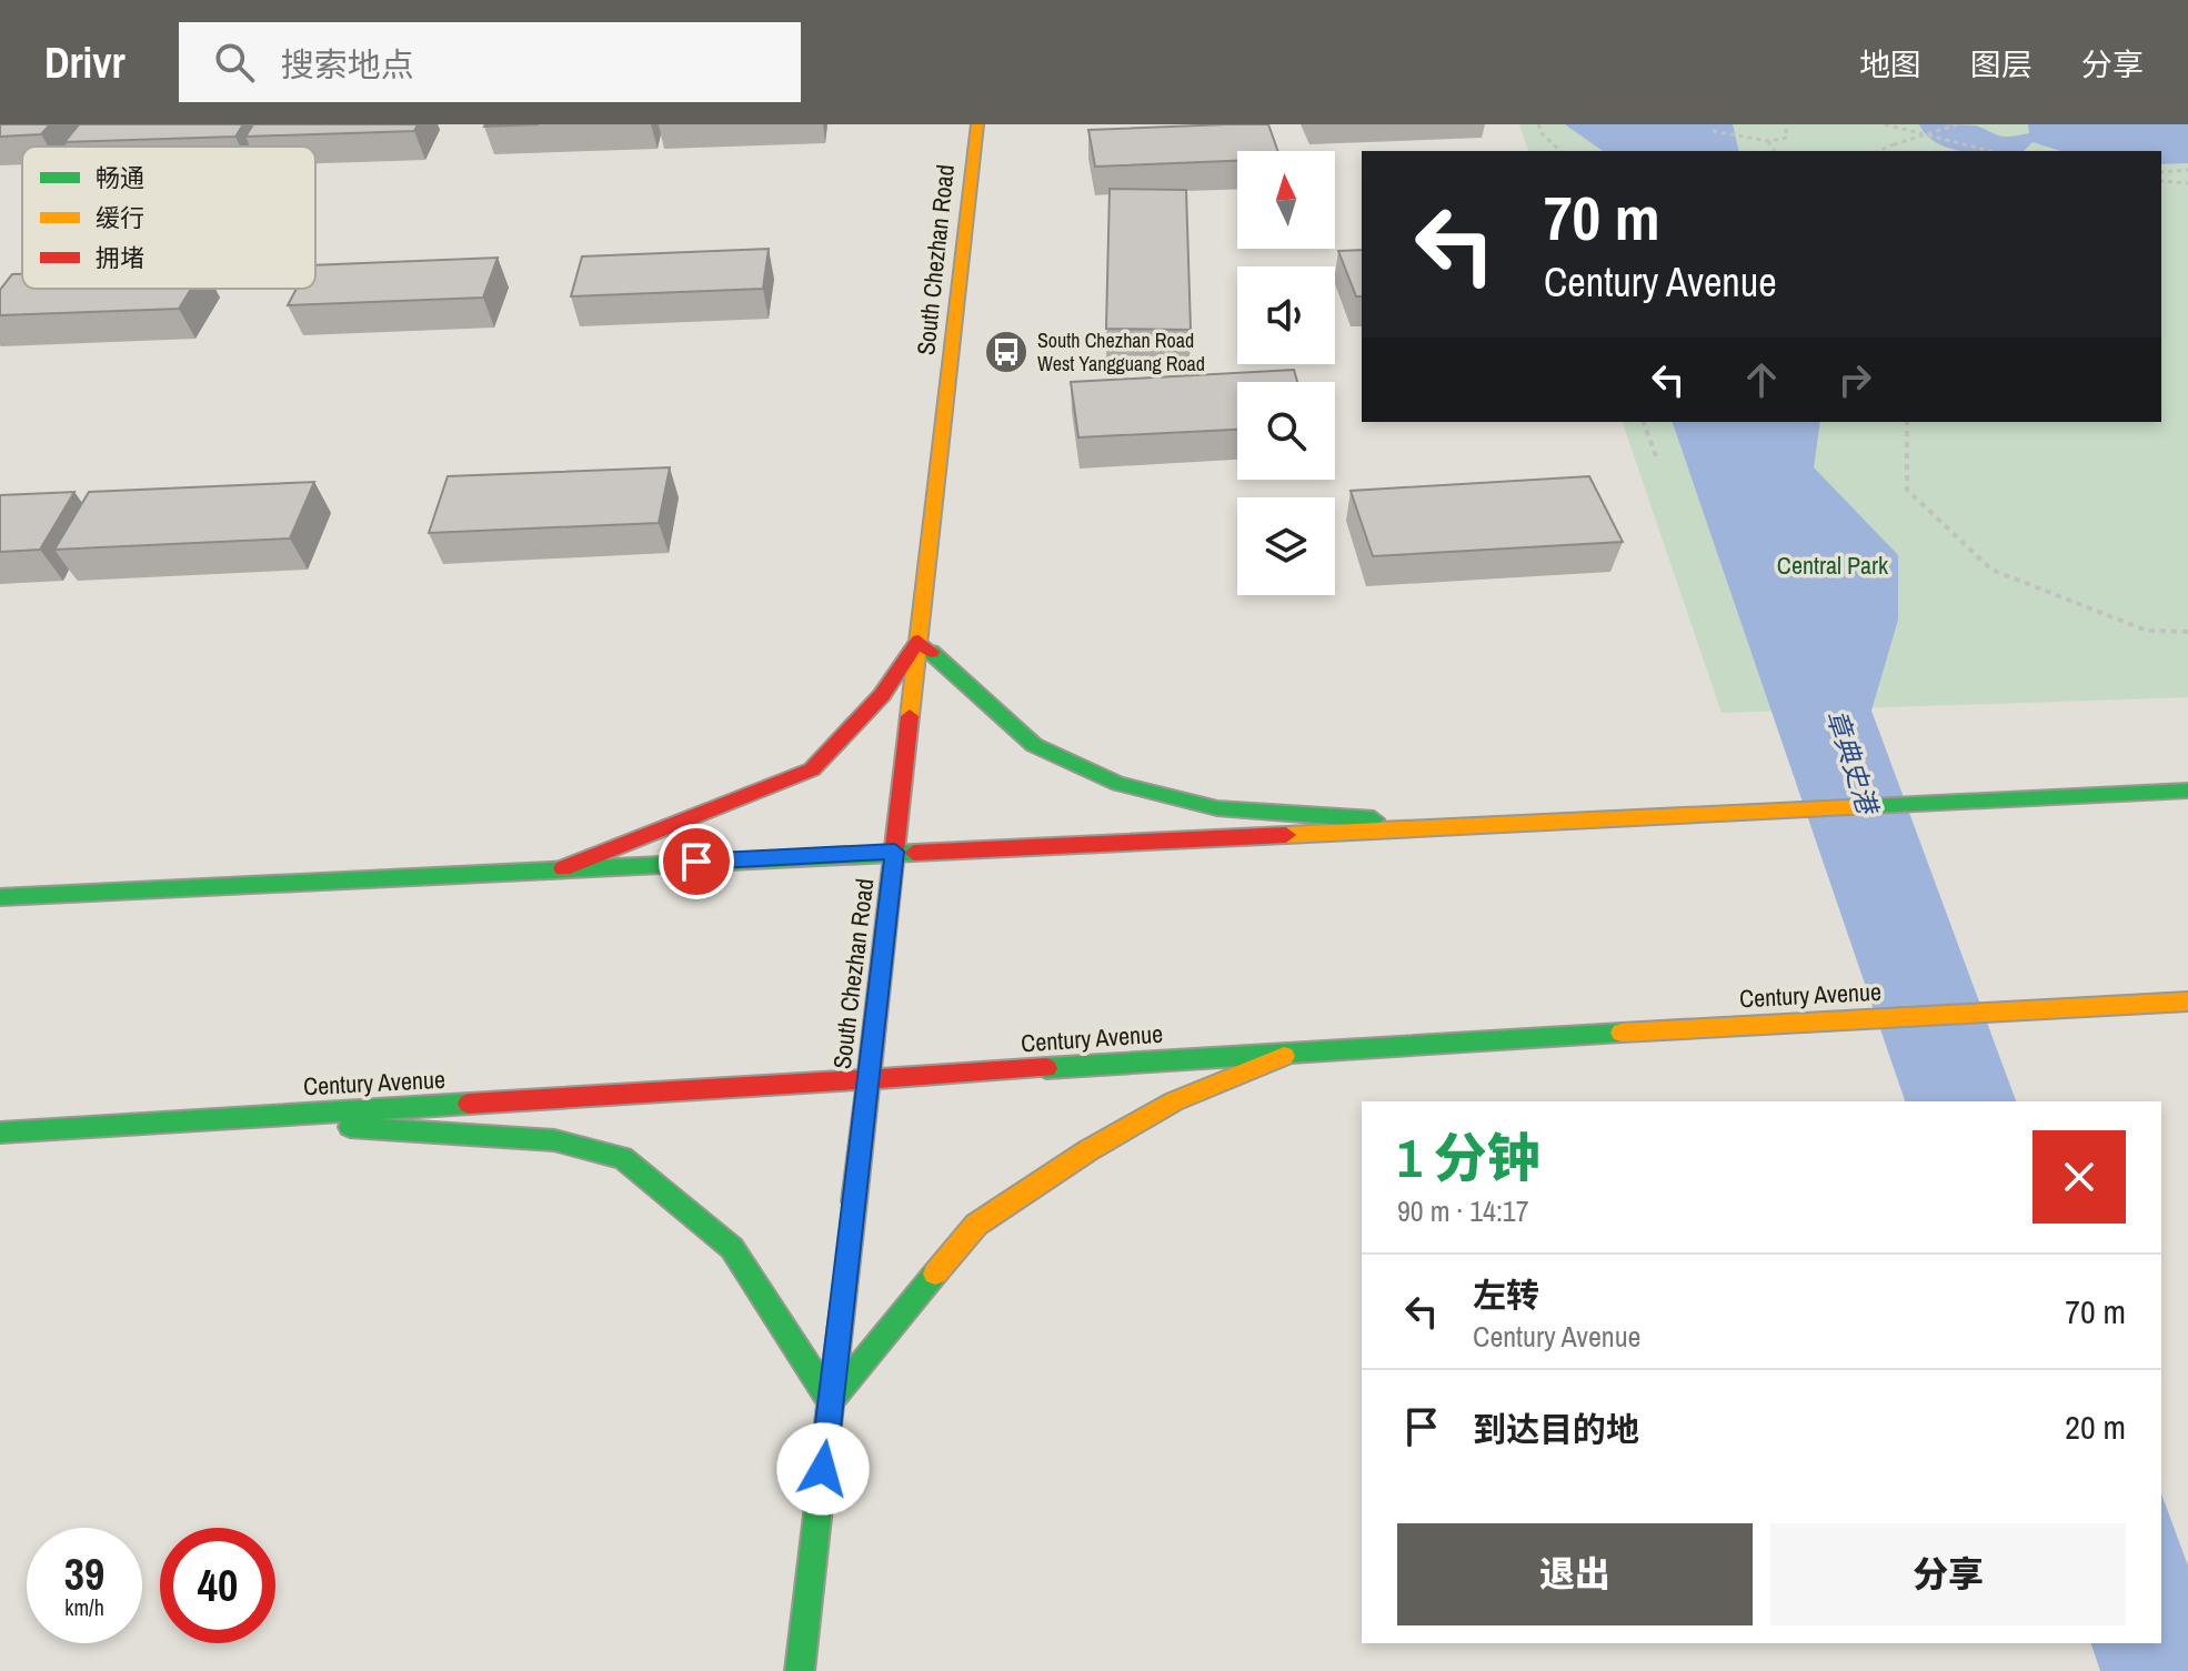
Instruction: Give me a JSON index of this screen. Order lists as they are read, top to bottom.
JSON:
{
  "streets": {
    "street": ["South Chezhan Road", "Century Avenue"]
  },
  "crossings": [
    ["South Chezhan Road", "Century Avenue"]
  ],
  "water": ["章典史港"],
  "parks": ["Central Park"],
  "places": {
    "bus stop": ["South Chezhan Road West Yangguang Road"]
  },
  "legend": ["畅通", "缓行", "拥堵"],
  "north": "top",
  "page": {
    "header": "Drivr",
    "search": "搜索地点",
    "nav": ["地图", "图层", "分享"],
    "turn": ["70 m", "Century Avenue"],
    "heading": ["1 分钟", "90 m · 14:17"],
    "list": [
      {
        "name": "左转",
        "note": "Century Avenue",
        "value": "70 m"
      },
      {
        "name": "到达目的地",
        "value": "20 m"
      }
    ],
    "buttons": ["退出", "分享"],
    "speed": "39 km/h",
    "limit": "40"
  }
}
